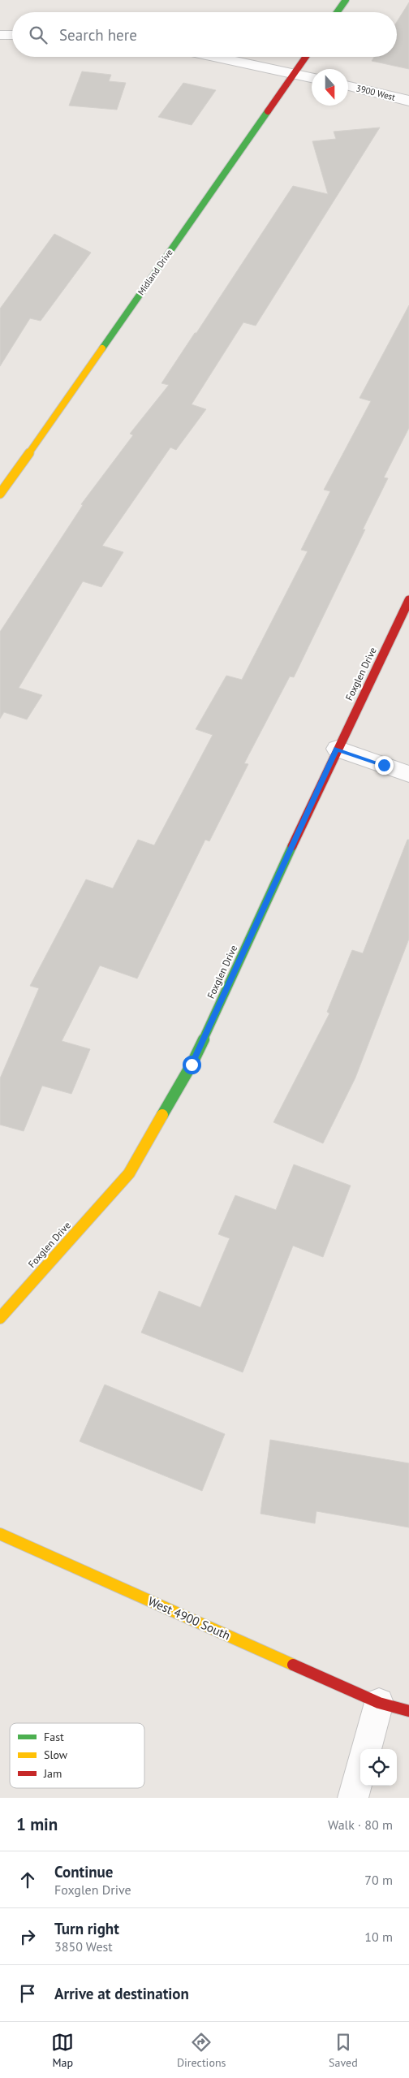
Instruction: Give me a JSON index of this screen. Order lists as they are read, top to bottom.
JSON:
{
  "streets": {
    "street": [
      "3900 West",
      "Midland Drive",
      "Foxglen Drive",
      "West 4900 South"
    ]
  },
  "legend": ["Fast", "Slow", "Jam"],
  "north": "bottom",
  "page": {
    "search": "Search here",
    "heading": ["1 min", "Walk · 80 m"],
    "list": [
      ["Continue", "Foxglen Drive", "70 m"],
      ["Turn right", "3850 West", "10 m"],
      "Arrive at destination"
    ],
    "nav": ["Map", "Directions", "Saved"]
  }
}
